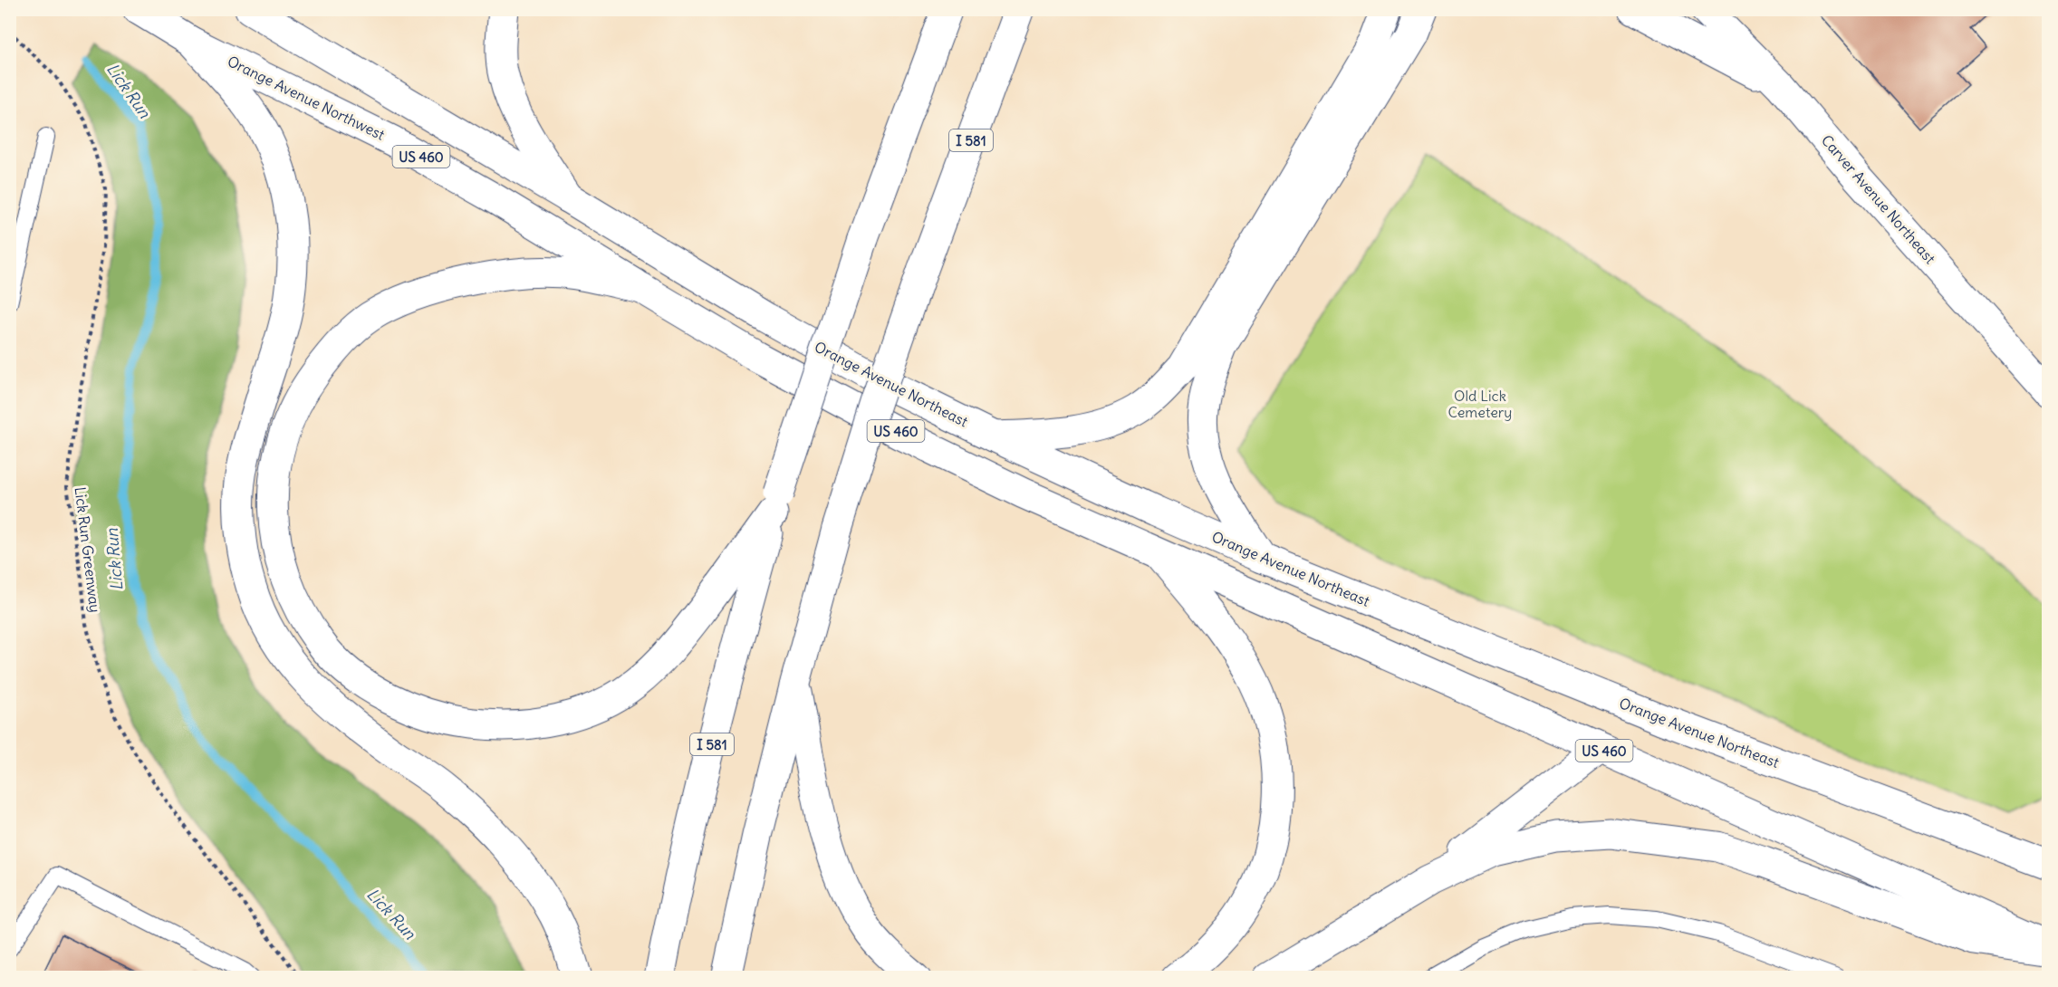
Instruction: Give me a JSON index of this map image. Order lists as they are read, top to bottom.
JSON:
{
  "streets": {
    "main road": [
      "Orange Avenue Northwest",
      "I 581",
      "US 460",
      "Carver Avenue Northeast",
      "Orange Avenue Northeast"
    ],
    "path": ["Lick Run Greenway"]
  },
  "crossings": [
    ["Orange Avenue Northwest", "US 460"],
    ["US 460", "Orange Avenue Northeast"]
  ],
  "water": ["Lick Run"],
  "parks": ["Old Lick Cemetery"]
}
